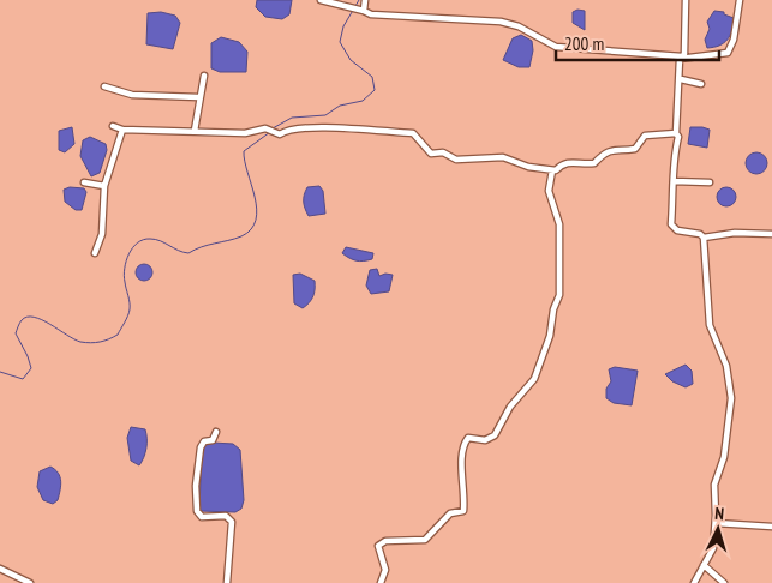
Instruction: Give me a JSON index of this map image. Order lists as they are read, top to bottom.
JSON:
{
  "scale_bar": "200 m",
  "north": "top"
}
